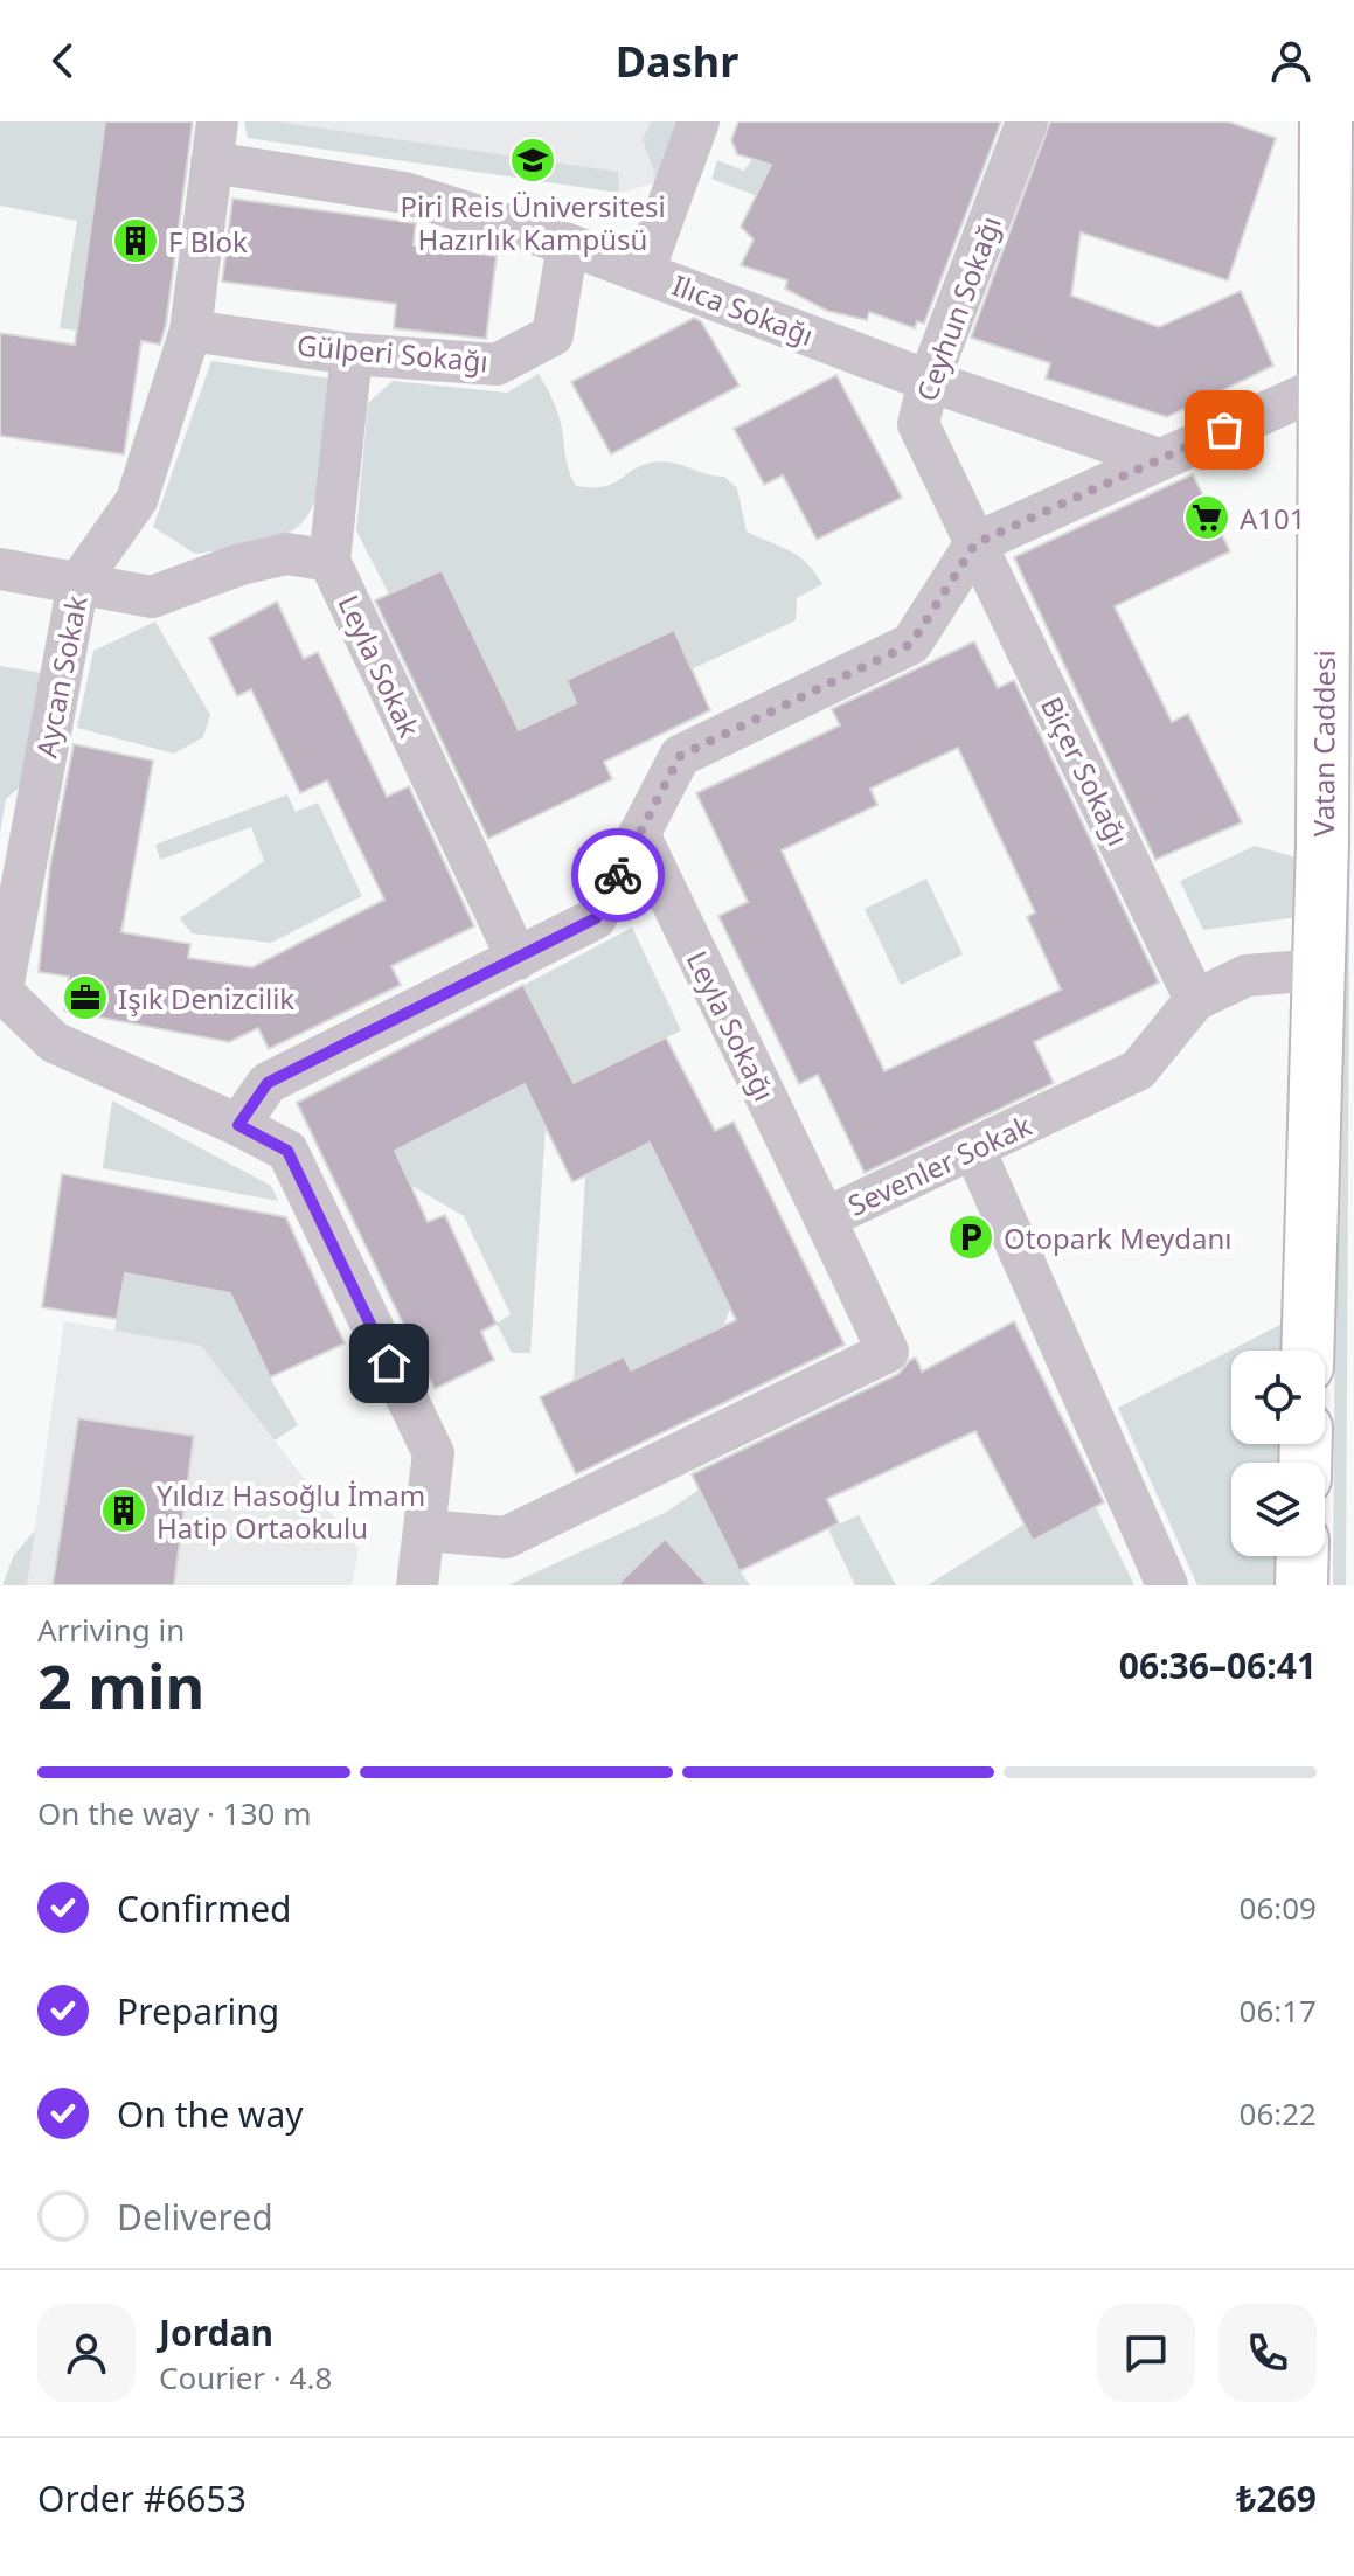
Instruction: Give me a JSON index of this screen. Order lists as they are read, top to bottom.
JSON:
{
  "streets": {
    "main road": ["Vatan Caddesi"],
    "street": [
      "Ceyhun Sokağı",
      "Ilıca Sokağı",
      "Gülperi Sokağı",
      "Leyla Sokak",
      "Aycan Sokak",
      "Biçer Sokağı",
      "Leyla Sokağı",
      "Sevenler Sokak"
    ]
  },
  "crossings": [
    ["Ceyhun Sokağı", "Ilıca Sokağı"],
    ["Ceyhun Sokağı", "Biçer Sokağı"],
    ["Ilıca Sokağı", "Gülperi Sokağı"],
    ["Ilıca Sokağı", "Aycan Sokak"],
    ["Gülperi Sokağı", "Leyla Sokak"],
    ["Gülperi Sokağı", "Aycan Sokak"],
    ["Vatan Caddesi", "Sevenler Sokak"],
    ["Biçer Sokağı", "Sevenler Sokak"],
    ["Leyla Sokağı", "Sevenler Sokak"]
  ],
  "places": {
    "school or university": ["Piri Reis Üniversitesi Hazırlık Kampüsü"],
    "building": ["F Blok", "Yıldız Hasoğlu İmam Hatip Ortaokulu"],
    "supermarket": ["A101"],
    "office": ["Işık Denizcilik"],
    "parking": ["Otopark Meydanı"]
  },
  "page": {
    "header": "Dashr",
    "heading": ["2 min", "Arriving in", "06:36–06:41"],
    "panel": [
      "Jordan",
      "Courier · 4.8",
      "Order #6653",
      "₺269"
    ],
    "bar": "On the way · 130 m",
    "list": [
      ["Confirmed", "06:09"],
      ["Preparing", "06:17"],
      ["On the way", "06:22"],
      "Delivered"
    ]
  }
}
